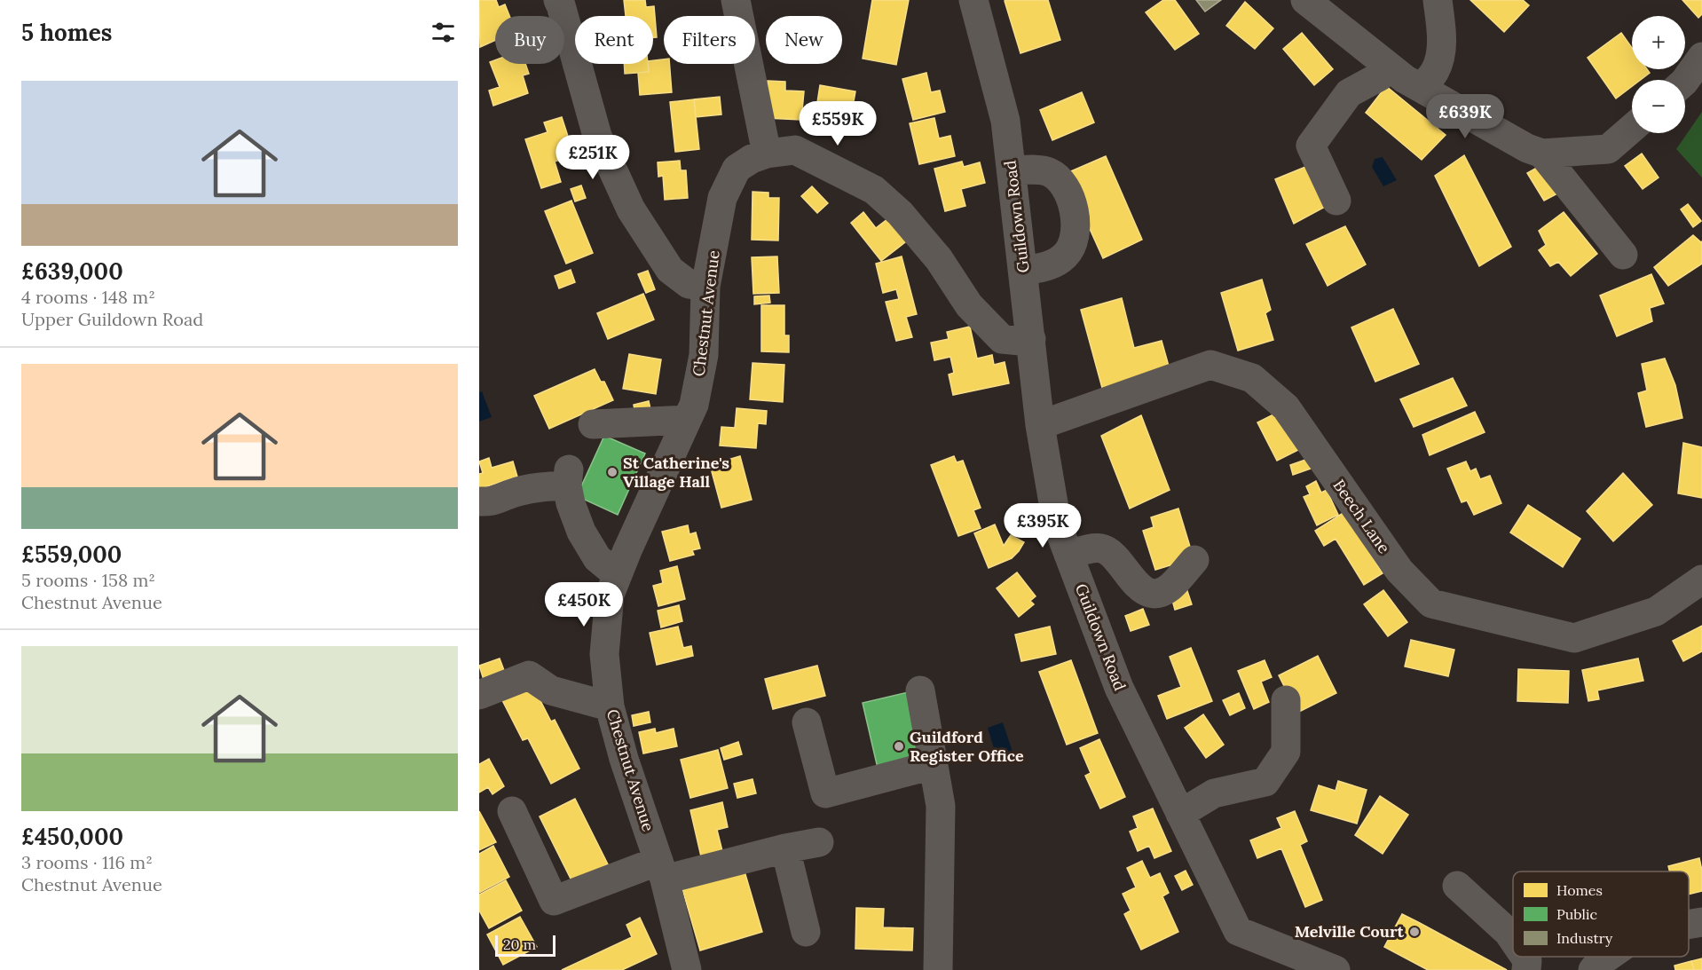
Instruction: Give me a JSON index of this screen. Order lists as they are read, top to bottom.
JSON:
{
  "streets": {
    "street": ["Guildown Road", "Chestnut Avenue", "Beech Lane"]
  },
  "crossings": [
    ["Guildown Road", "Chestnut Avenue"],
    ["Guildown Road", "Beech Lane"]
  ],
  "places": ["St Catherine's Village Hall", "Guildford Register Office", "Melville Court"],
  "legend": ["Homes", "Public", "Industry"],
  "scale_bar": "20 m",
  "page": {
    "heading": "5 homes",
    "map_buttons": ["+", "−"],
    "chip": [
      "Buy",
      "Rent",
      "Filters",
      "New"
    ],
    "list": [
      {
        "name": "£639,000",
        "note": "4 rooms · 148 m² · Upper Guildown Road"
      },
      {
        "name": "£559,000",
        "note": "5 rooms · 158 m² · Chestnut Avenue"
      },
      {
        "name": "£450,000",
        "note": "3 rooms · 116 m² · Chestnut Avenue"
      }
    ],
    "price": [
      "£639K",
      "£559K",
      "£251K",
      "£395K",
      "£450K"
    ],
    "scale": "20 m"
  }
}
